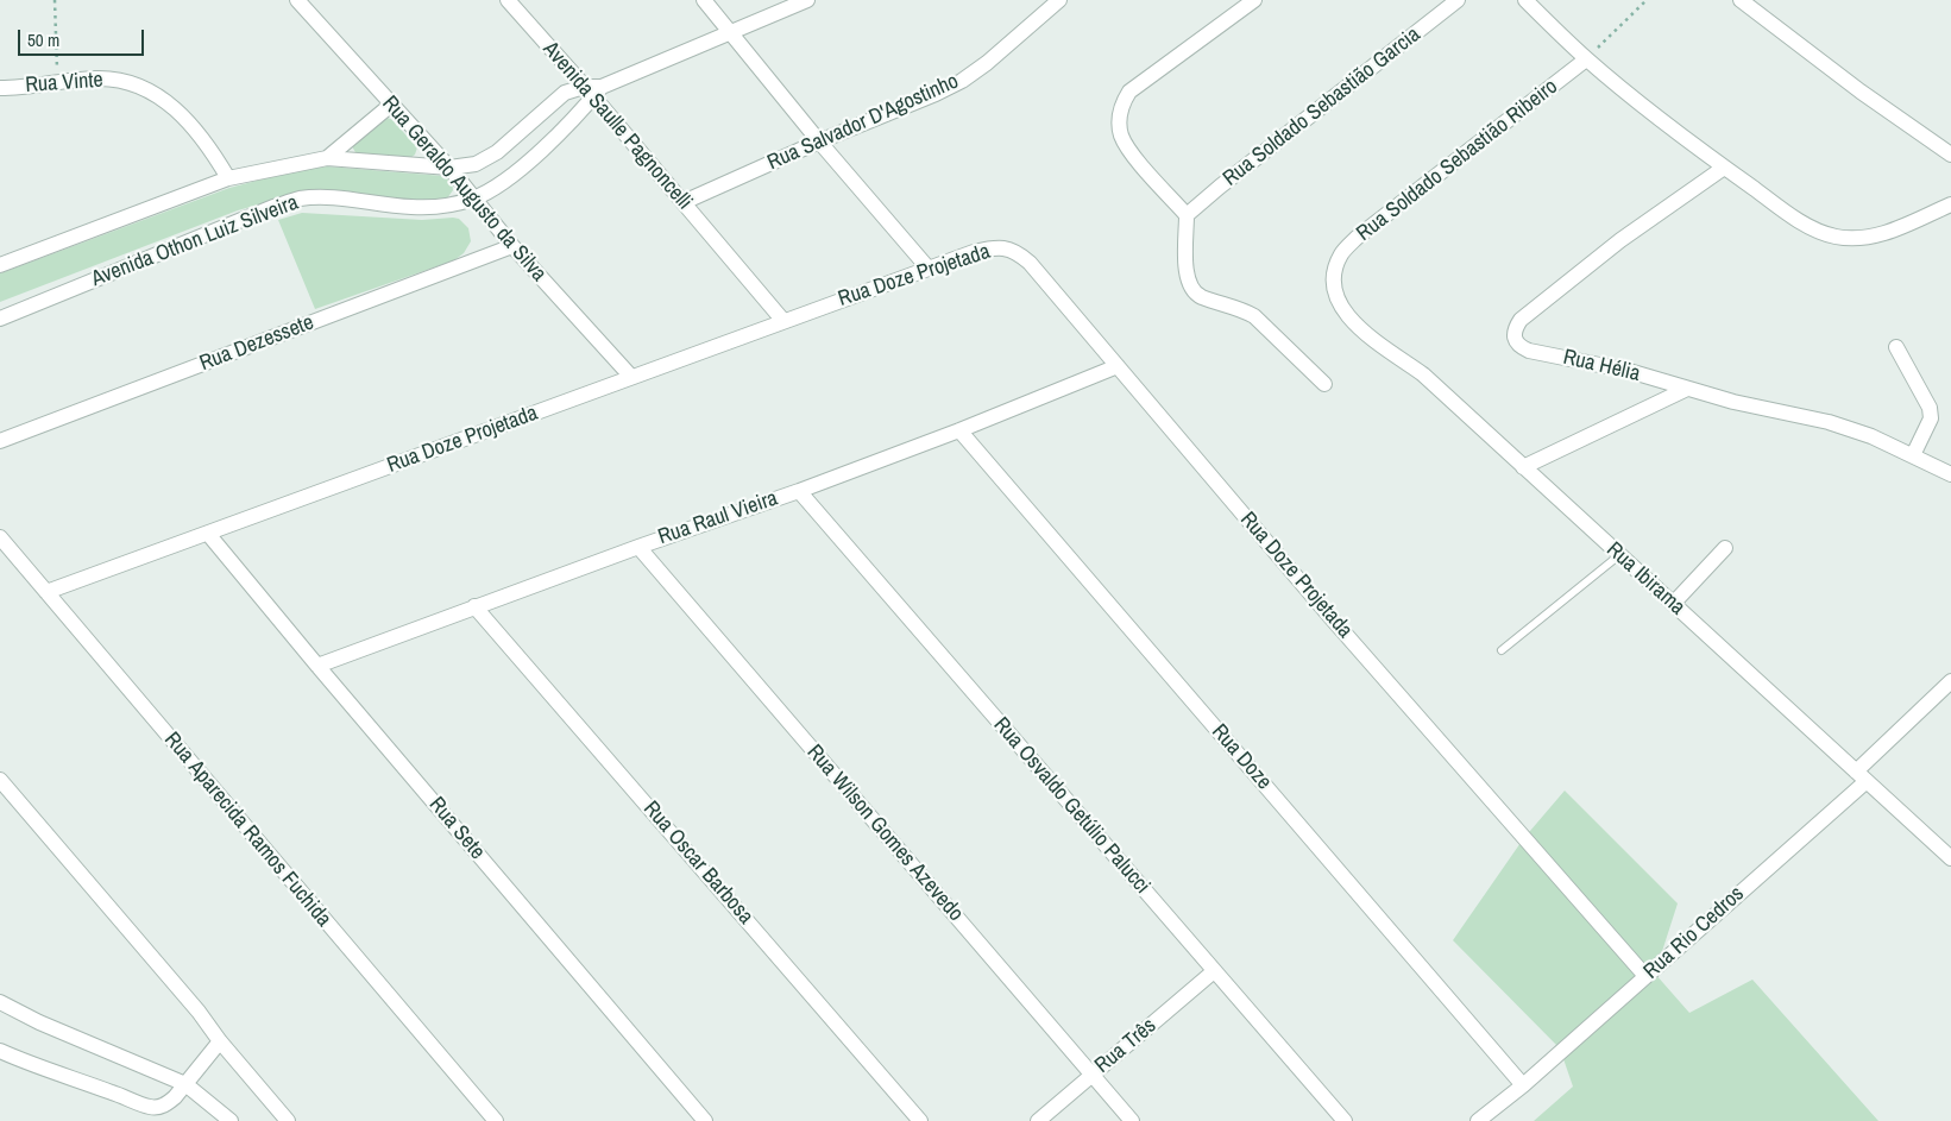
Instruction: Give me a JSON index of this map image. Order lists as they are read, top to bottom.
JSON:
{
  "streets": {
    "street": [
      "Rua Vinte",
      "Rua Soldado Sebastião Garcia",
      "Rua Salvador D'Agostinho",
      "Avenida Saulle Pagnoncelli",
      "Rua Soldado Sebastião Ribeiro",
      "Rua Geraldo Augusto da Silva",
      "Avenida Othon Luiz Silveira",
      "Rua Doze Projetada",
      "Rua Dezessete",
      "Rua Hélia",
      "Rua Raul Vieira",
      "Rua Ibirama",
      "Rua Doze",
      "Rua Osvaldo Getúlio Palucci",
      "Rua Sete",
      "Rua Aparecida Ramos Fuchida",
      "Rua Wilson Gomes Azevedo",
      "Rua Oscar Barbosa",
      "Rua Rio Cedros",
      "Rua Três"
    ]
  },
  "crossings": [
    ["Rua Vinte", "Avenida Othon Luiz Silveira"],
    ["Rua Salvador D'Agostinho", "Avenida Saulle Pagnoncelli"],
    ["Avenida Saulle Pagnoncelli", "Avenida Othon Luiz Silveira"],
    ["Avenida Saulle Pagnoncelli", "Rua Doze Projetada"],
    ["Rua Soldado Sebastião Ribeiro", "Rua Ibirama"],
    ["Rua Geraldo Augusto da Silva", "Avenida Othon Luiz Silveira"],
    ["Rua Geraldo Augusto da Silva", "Rua Doze Projetada"],
    ["Rua Geraldo Augusto da Silva", "Rua Dezessete"],
    ["Rua Doze Projetada", "Rua Raul Vieira"],
    ["Rua Doze Projetada", "Rua Sete"],
    ["Rua Doze Projetada", "Rua Aparecida Ramos Fuchida"],
    ["Rua Doze Projetada", "Rua Rio Cedros"],
    ["Rua Raul Vieira", "Rua Doze"],
    ["Rua Raul Vieira", "Rua Osvaldo Getúlio Palucci"],
    ["Rua Raul Vieira", "Rua Sete"],
    ["Rua Raul Vieira", "Rua Wilson Gomes Azevedo"],
    ["Rua Raul Vieira", "Rua Oscar Barbosa"],
    ["Rua Ibirama", "Rua Rio Cedros"],
    ["Rua Doze", "Rua Rio Cedros"],
    ["Rua Osvaldo Getúlio Palucci", "Rua Três"],
    ["Rua Wilson Gomes Azevedo", "Rua Três"]
  ],
  "scale_bar": "50 m"
}
